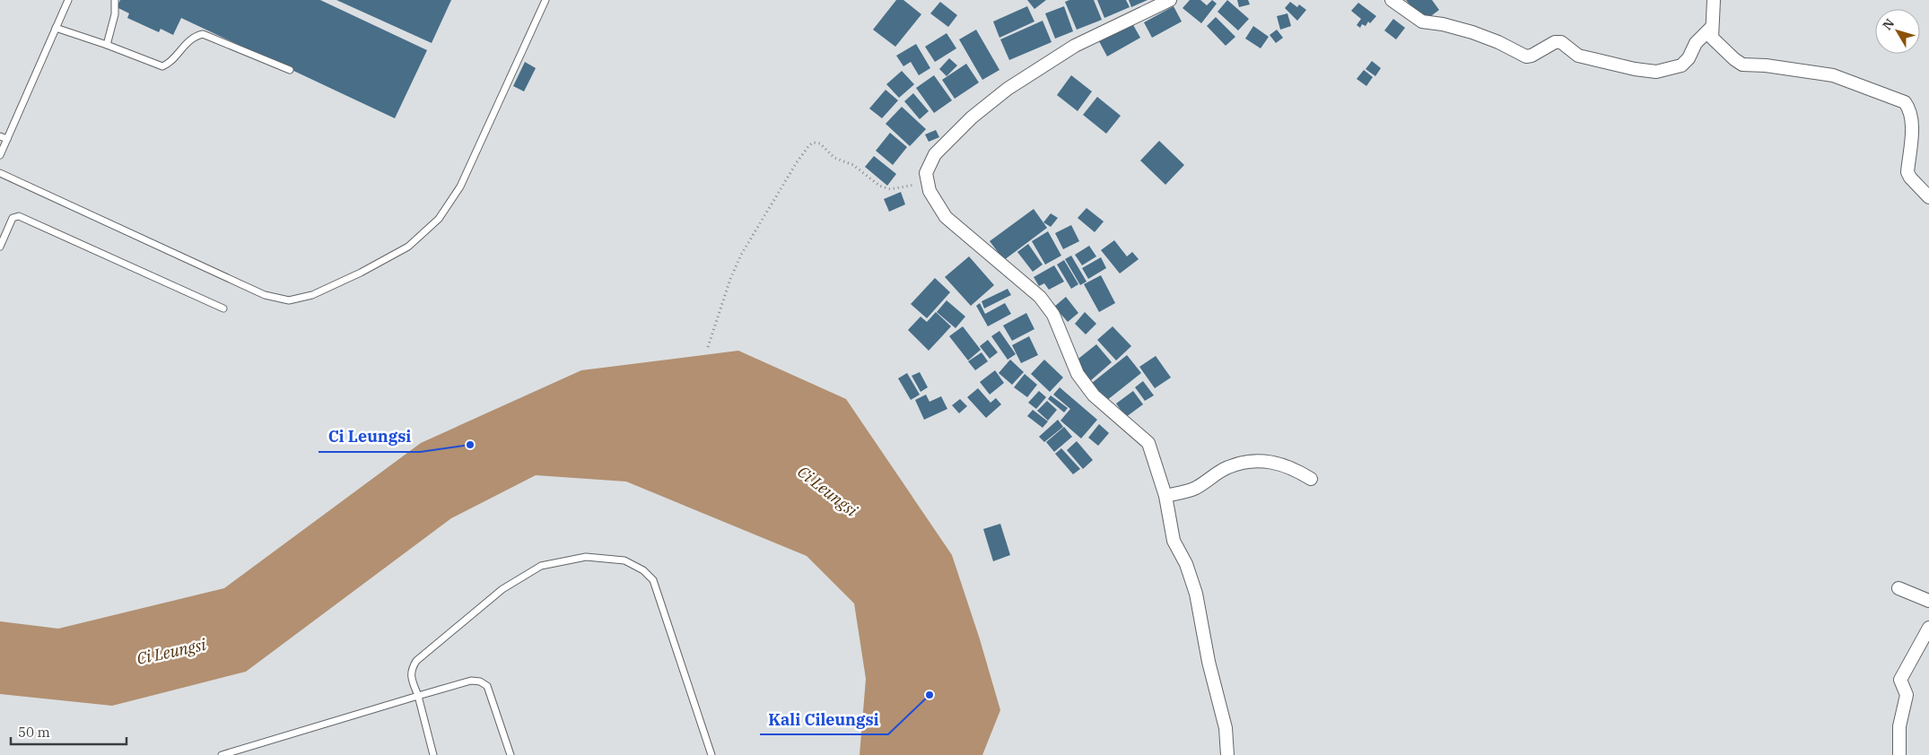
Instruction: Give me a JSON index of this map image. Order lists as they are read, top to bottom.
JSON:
{
  "water": ["Ci Leungsi"],
  "places": ["Ci Leungsi", "Kali Cileungsi"],
  "scale_bar": "50 m",
  "north": "top left"
}
